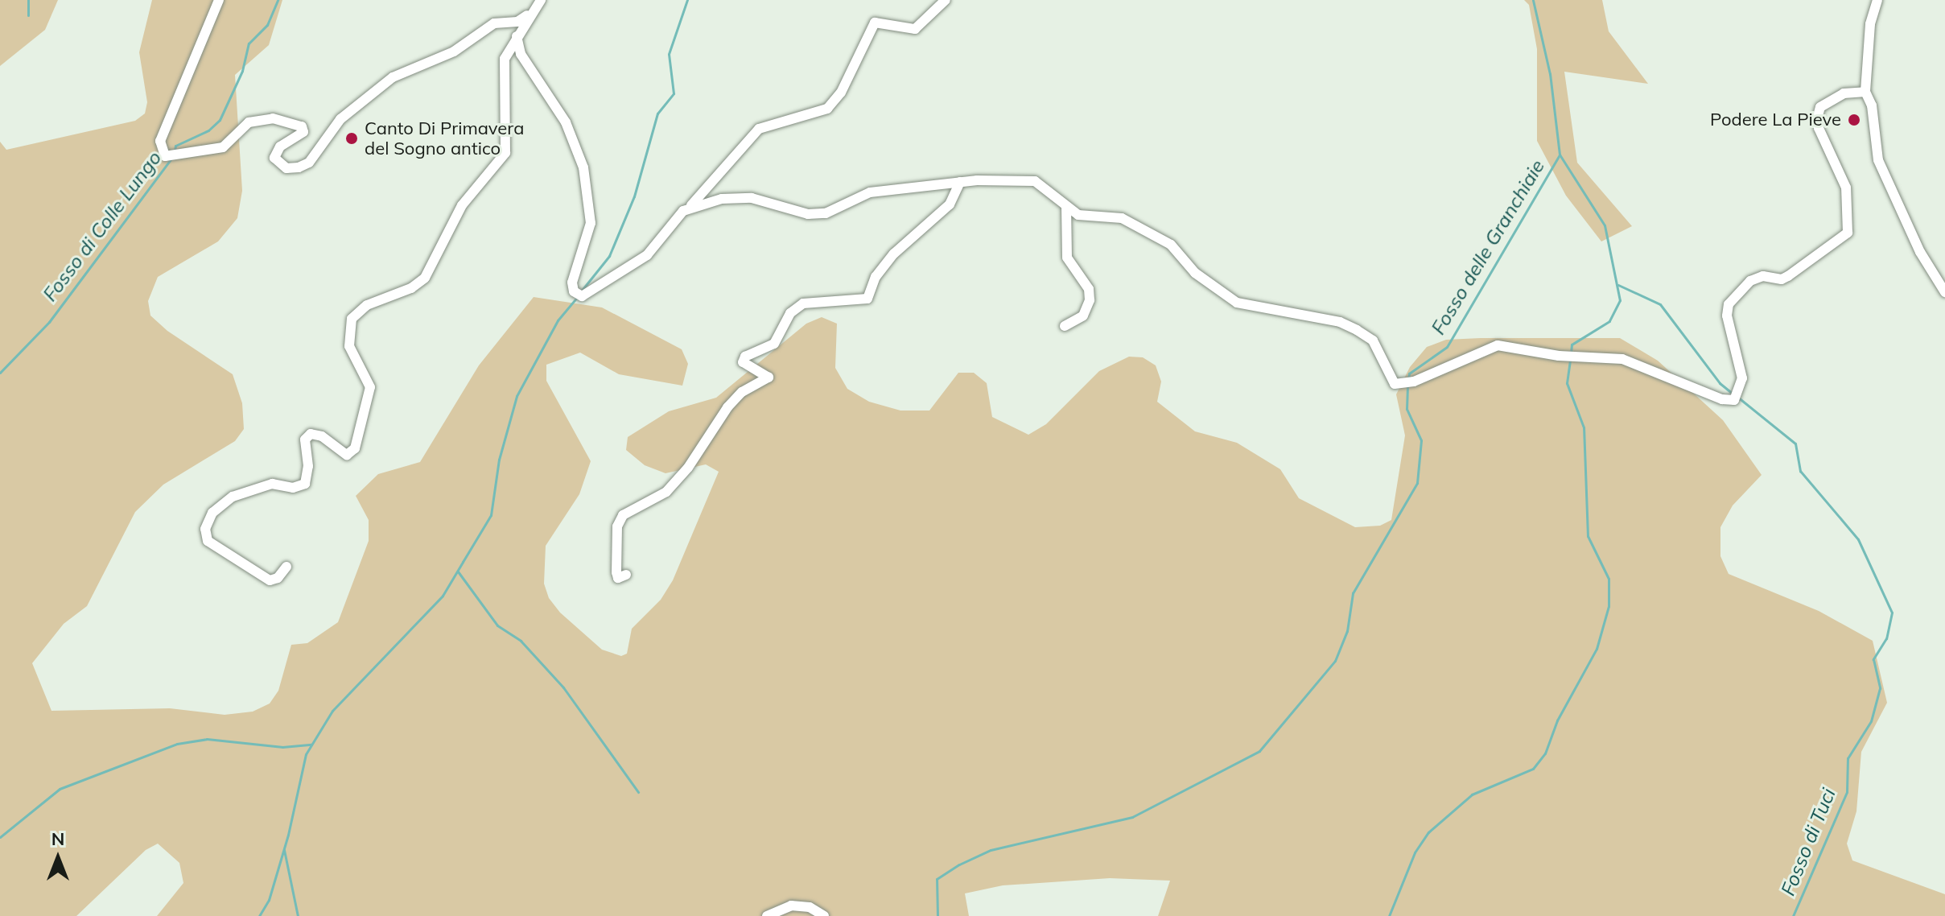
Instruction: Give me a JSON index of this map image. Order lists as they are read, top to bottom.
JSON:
{
  "water": ["Fosso di Colle Lungo", "Fosso delle Granchiaie", "Fosso di Tuci"],
  "places": ["Podere La Pieve", "Canto Di Primavera del Sogno antico"],
  "north": "top"
}
